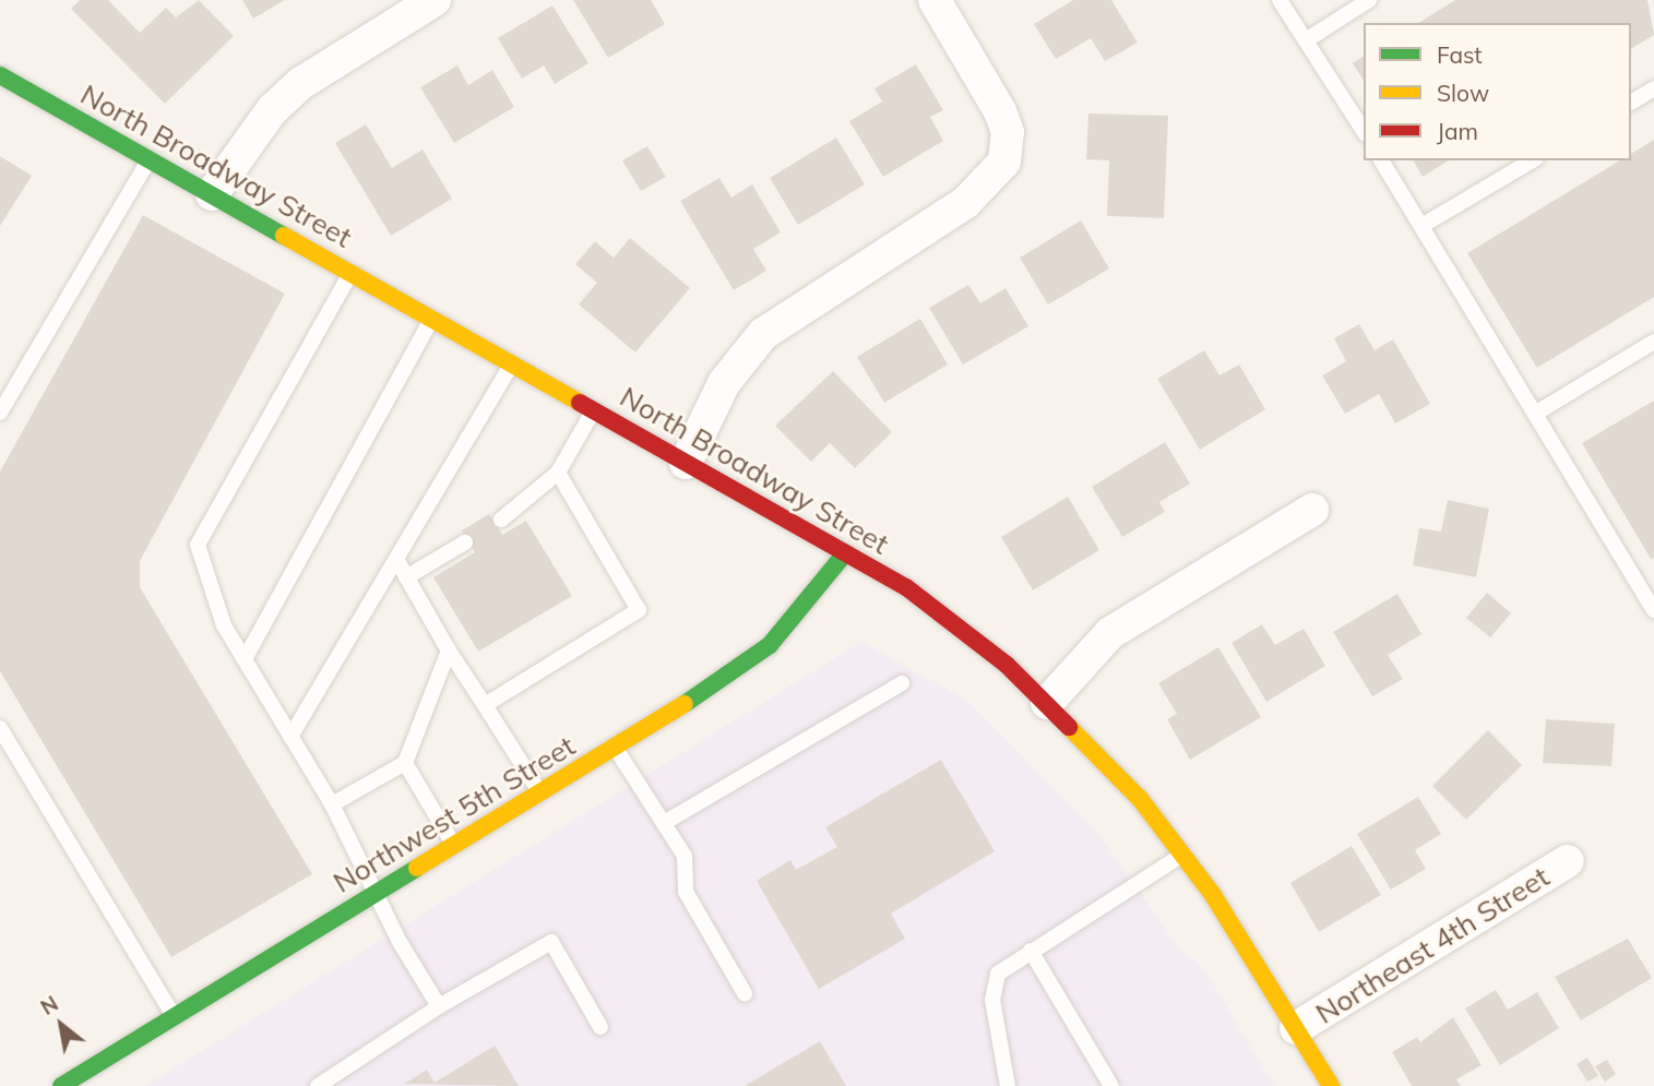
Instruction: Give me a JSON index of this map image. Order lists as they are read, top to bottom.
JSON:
{
  "streets": {
    "main road": ["North Broadway Street", "Northwest 5th Street"],
    "street": ["Northeast 4th Street"]
  },
  "crossings": [
    ["North Broadway Street", "Northwest 5th Street"],
    ["North Broadway Street", "Northeast 4th Street"]
  ],
  "legend": ["Fast", "Slow", "Jam"],
  "north": "top left"
}
